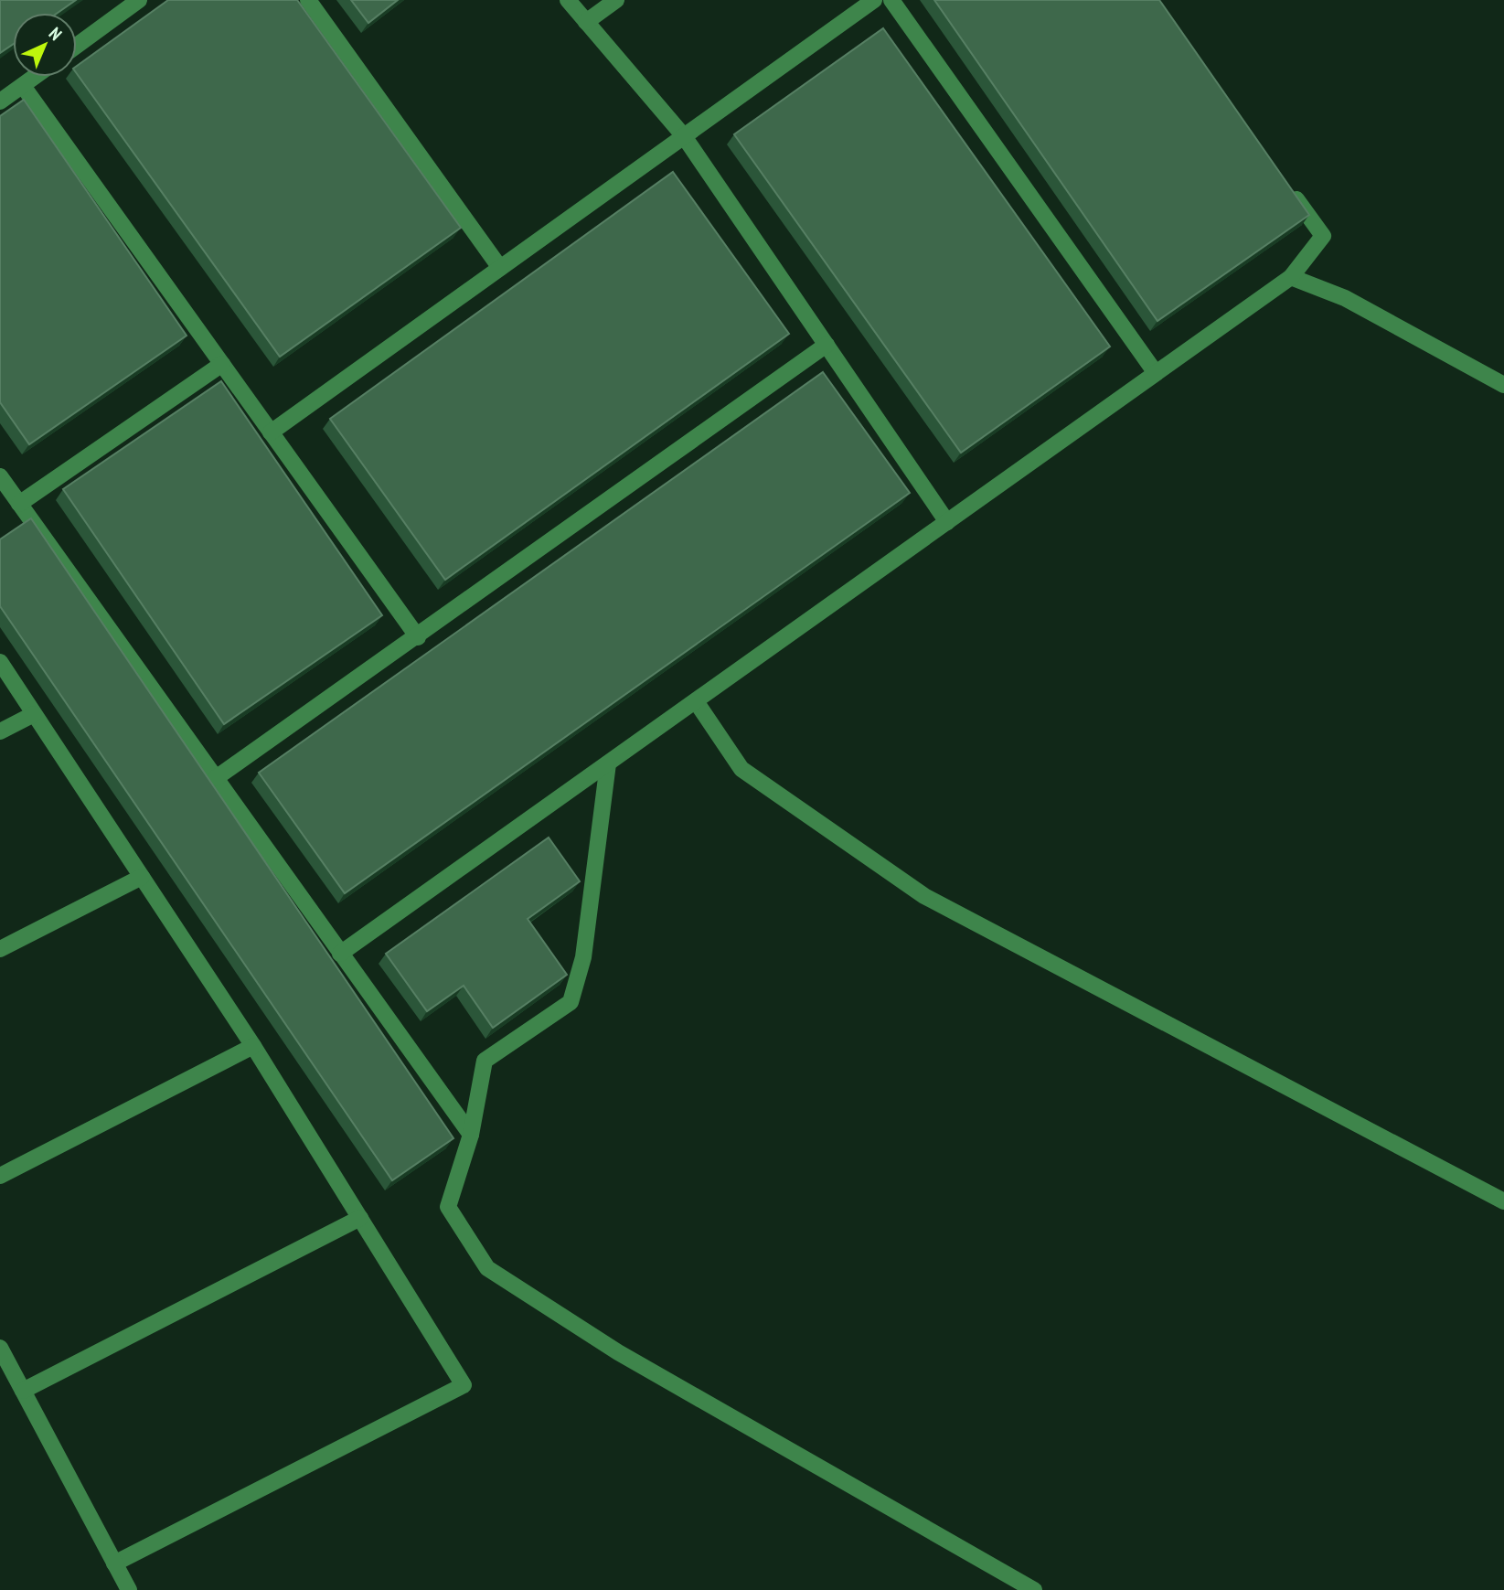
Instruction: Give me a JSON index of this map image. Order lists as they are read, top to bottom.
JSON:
{
  "north": "top right"
}
